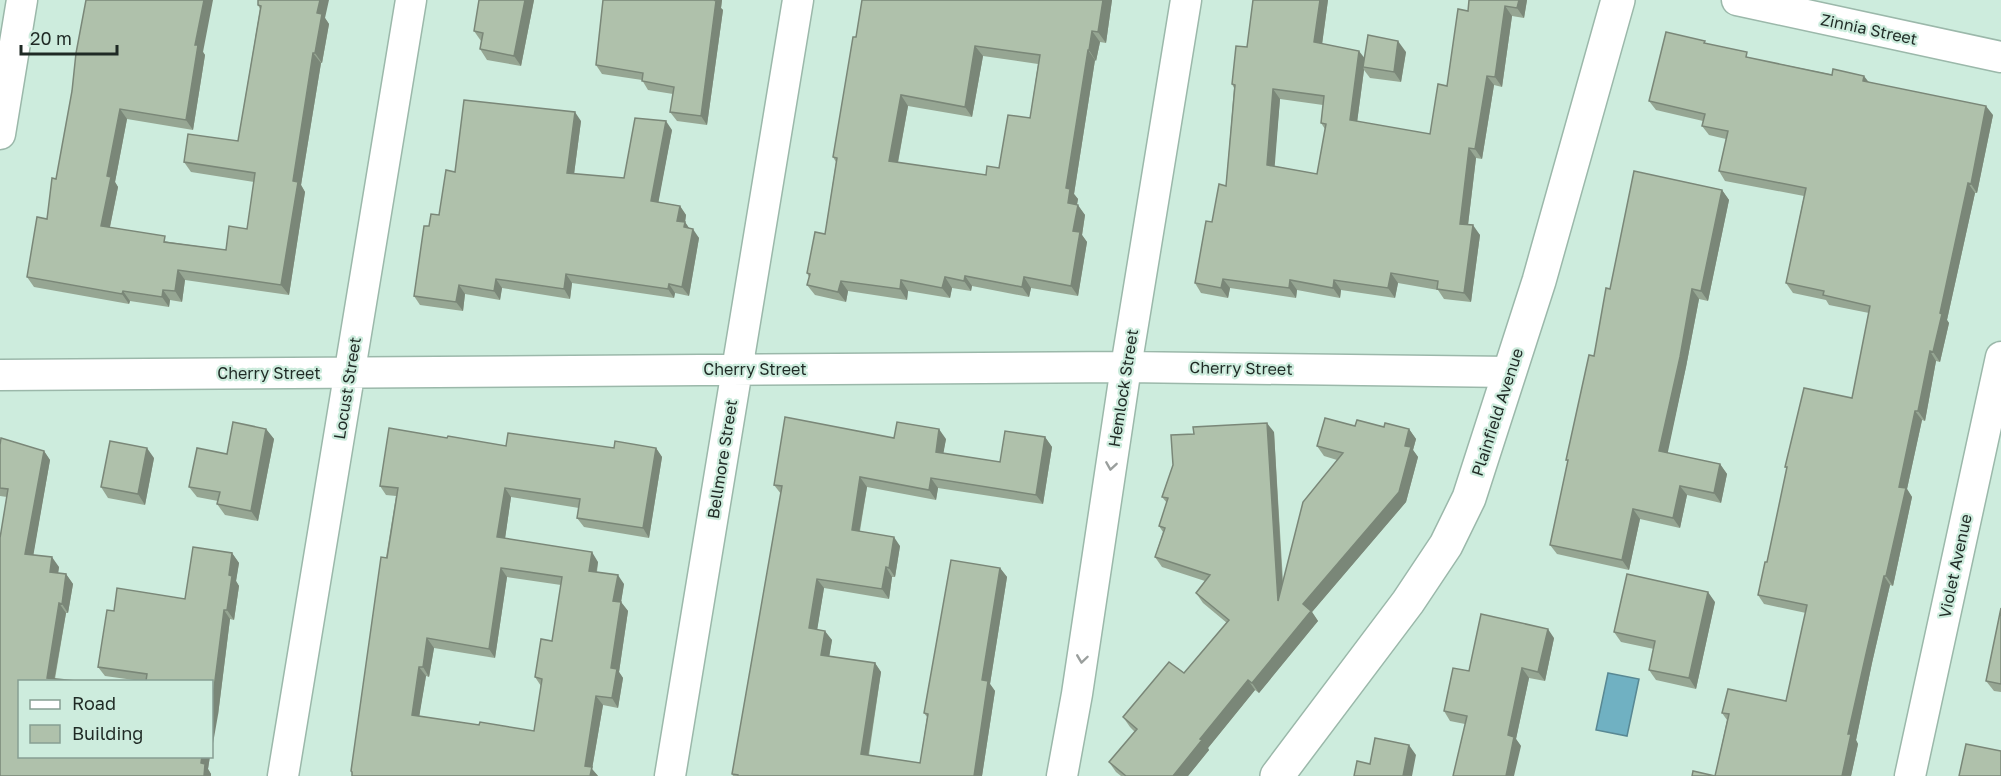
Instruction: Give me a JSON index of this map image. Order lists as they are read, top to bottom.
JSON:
{
  "streets": {
    "main road": ["Plainfield Avenue"],
    "street": [
      "Zinnia Street",
      "Cherry Street",
      "Locust Street",
      "Hemlock Street",
      "Bellmore Street",
      "Violet Avenue"
    ]
  },
  "crossings": [
    ["Cherry Street", "Locust Street"],
    ["Cherry Street", "Hemlock Street"],
    ["Cherry Street", "Plainfield Avenue"],
    ["Cherry Street", "Bellmore Street"]
  ],
  "one_way": ["Hemlock Street"],
  "legend": ["Road", "Building"],
  "scale_bar": "20 m"
}
